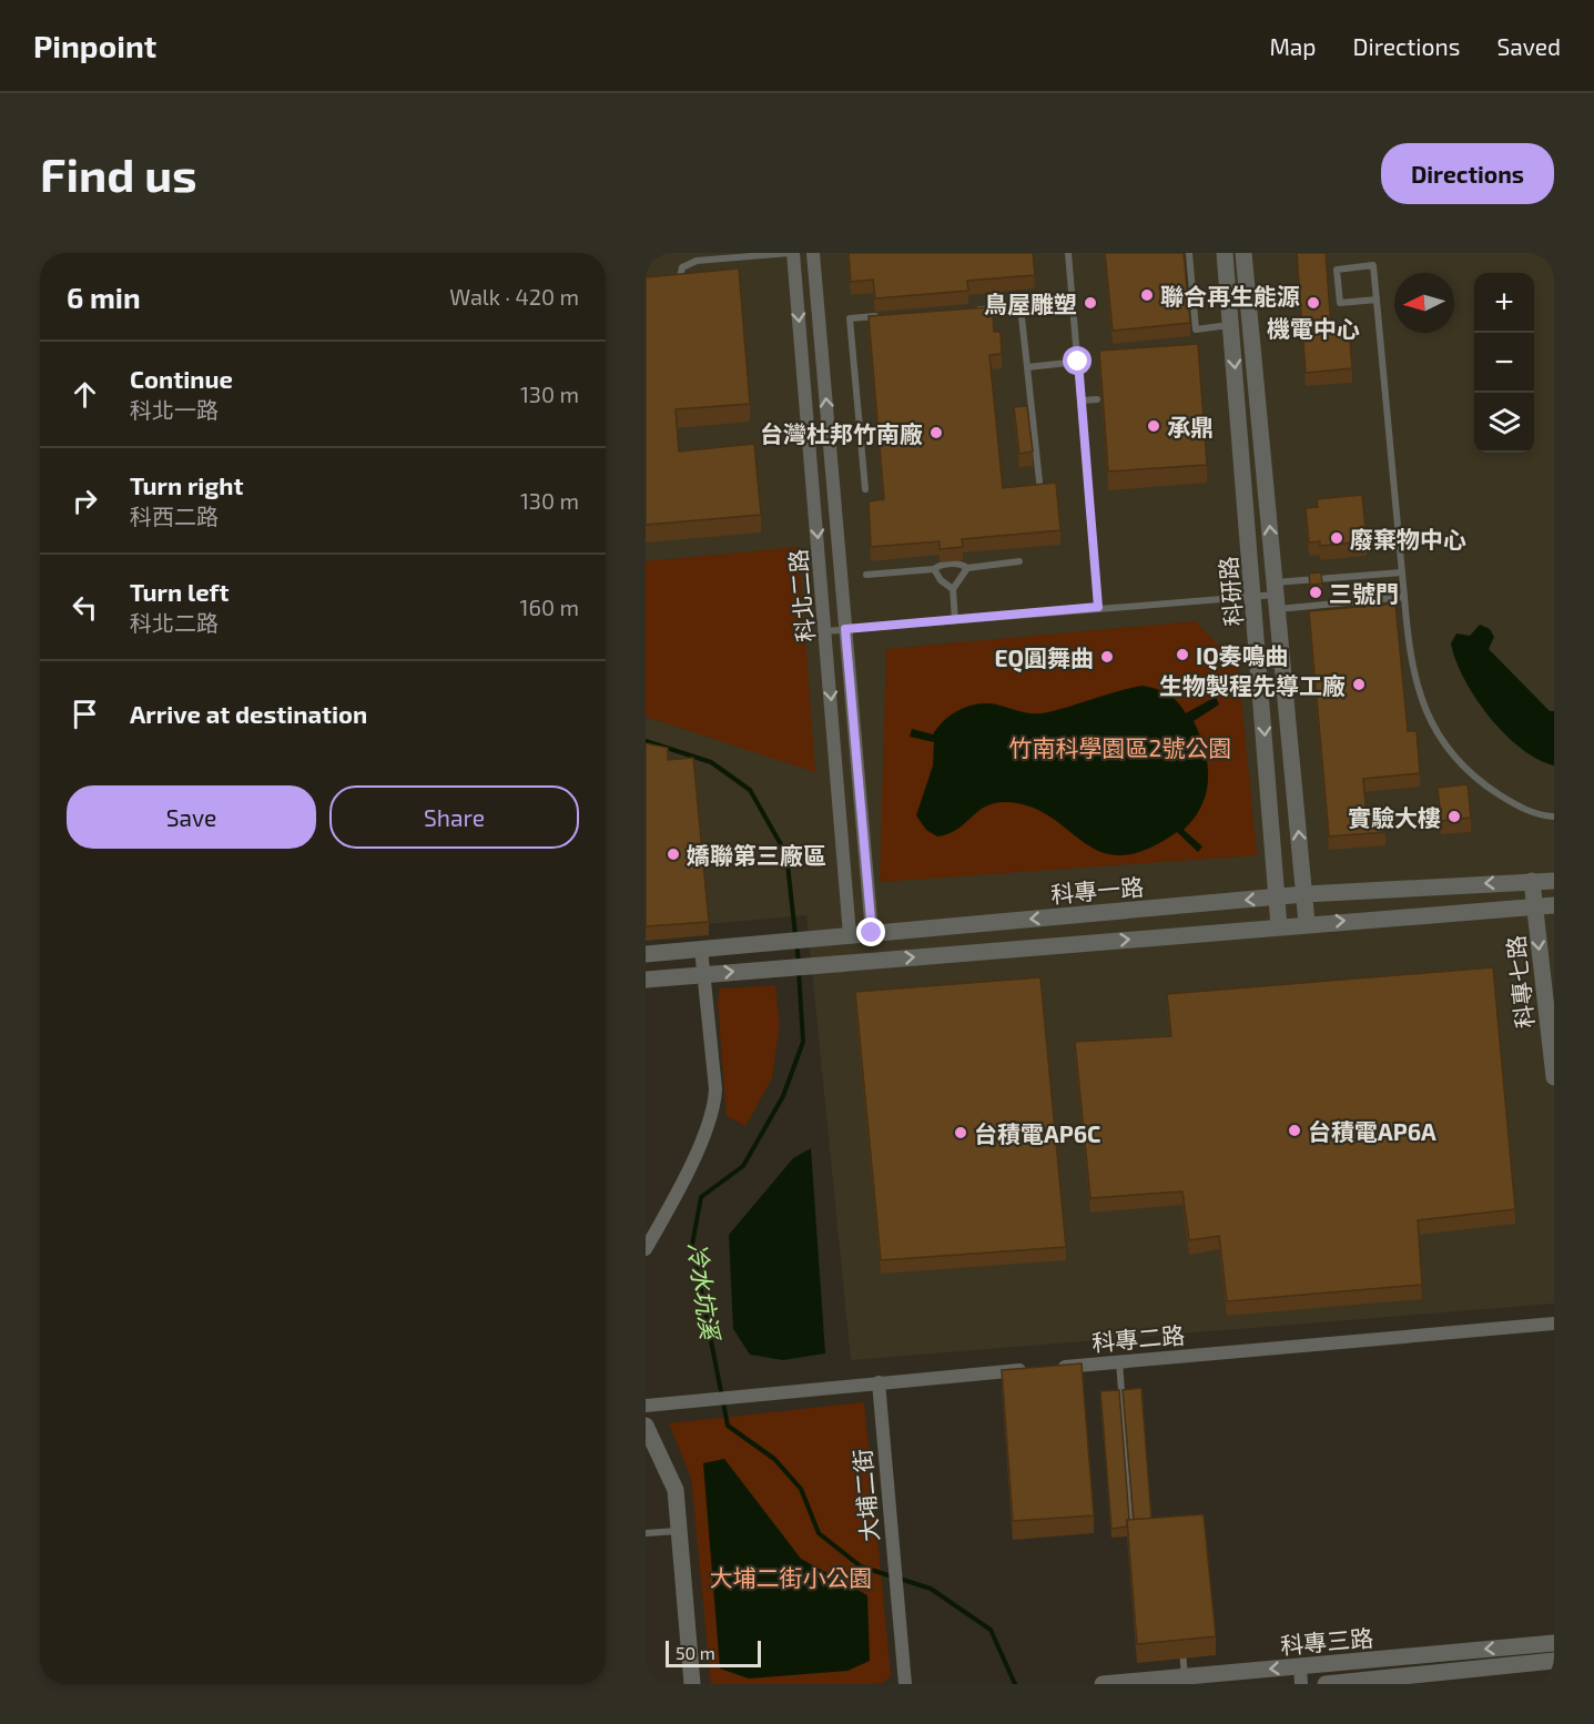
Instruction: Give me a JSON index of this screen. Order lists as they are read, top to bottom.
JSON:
{
  "streets": {
    "street": [
      "科研路",
      "科北二路",
      "科專一路",
      "科專七路",
      "科專二路",
      "大埔二街",
      "科專三路"
    ]
  },
  "crossings": [
    ["科研路", "科專一路"],
    ["科北二路", "科專一路"],
    ["科專一路", "科專七路"],
    ["科專二路", "大埔二街"]
  ],
  "one_way": ["科專七路"],
  "water": ["冷水坑溪"],
  "parks": ["竹南科學園區2號公園", "大埔二街小公園"],
  "places": [
    "聯合再生能源",
    "鳥屋雕塑",
    "機電中心",
    "承鼎",
    "台灣杜邦竹南廠",
    "廢棄物中心",
    "三號門",
    "IQ奏鳴曲",
    "EQ圓舞曲",
    "生物製程先導工廠",
    "實驗大樓",
    "嬌聯第三廠區",
    "台積電AP6A",
    "台積電AP6C"
  ],
  "scale_bar": "50 m",
  "north": "left",
  "page": {
    "header": "Pinpoint",
    "nav": ["Map", "Directions", "Saved"],
    "buttons": [
      "Directions",
      ["Save", "Share"]
    ],
    "title": "Find us",
    "heading": ["6 min", "Walk · 420 m"],
    "map_buttons": ["+", "−"],
    "list": [
      ["Continue", "科北一路", "130 m"],
      ["Turn right", "科西二路", "130 m"],
      ["Turn left", "科北二路", "160 m"],
      "Arrive at destination"
    ],
    "scale": "50 m"
  }
}
